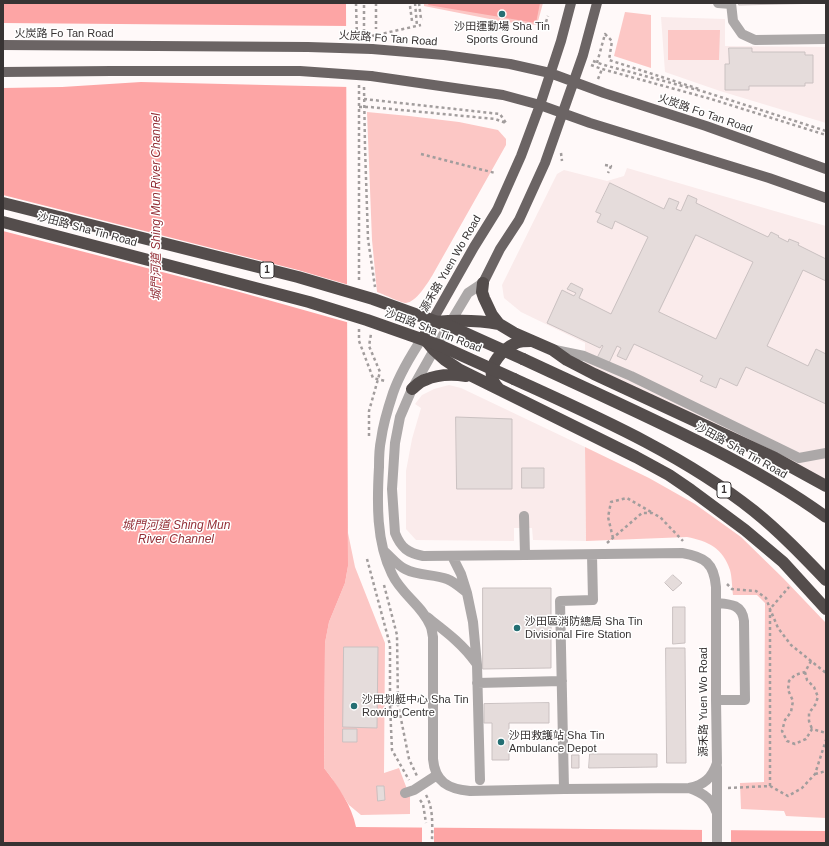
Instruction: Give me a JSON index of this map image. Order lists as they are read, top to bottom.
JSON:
{
  "streets": {
    "highway": ["沙田路 Sha Tin Road", "1"],
    "main road": ["火炭路 Fo Tan Road", "源禾路 Yuen Wo Road"]
  },
  "crossings": [
    ["火炭路 Fo Tan Road", "源禾路 Yuen Wo Road"]
  ],
  "water": ["城門河道 Shing Mun River Channel"],
  "places": [
    "沙田運動場 Sha Tin Sports Ground",
    "沙田區消防總局 Sha Tin Divisional Fire Station",
    "沙田划艇中心 Sha Tin Rowing Centre",
    "沙田救護站 Sha Tin Ambulance Depot"
  ]
}
